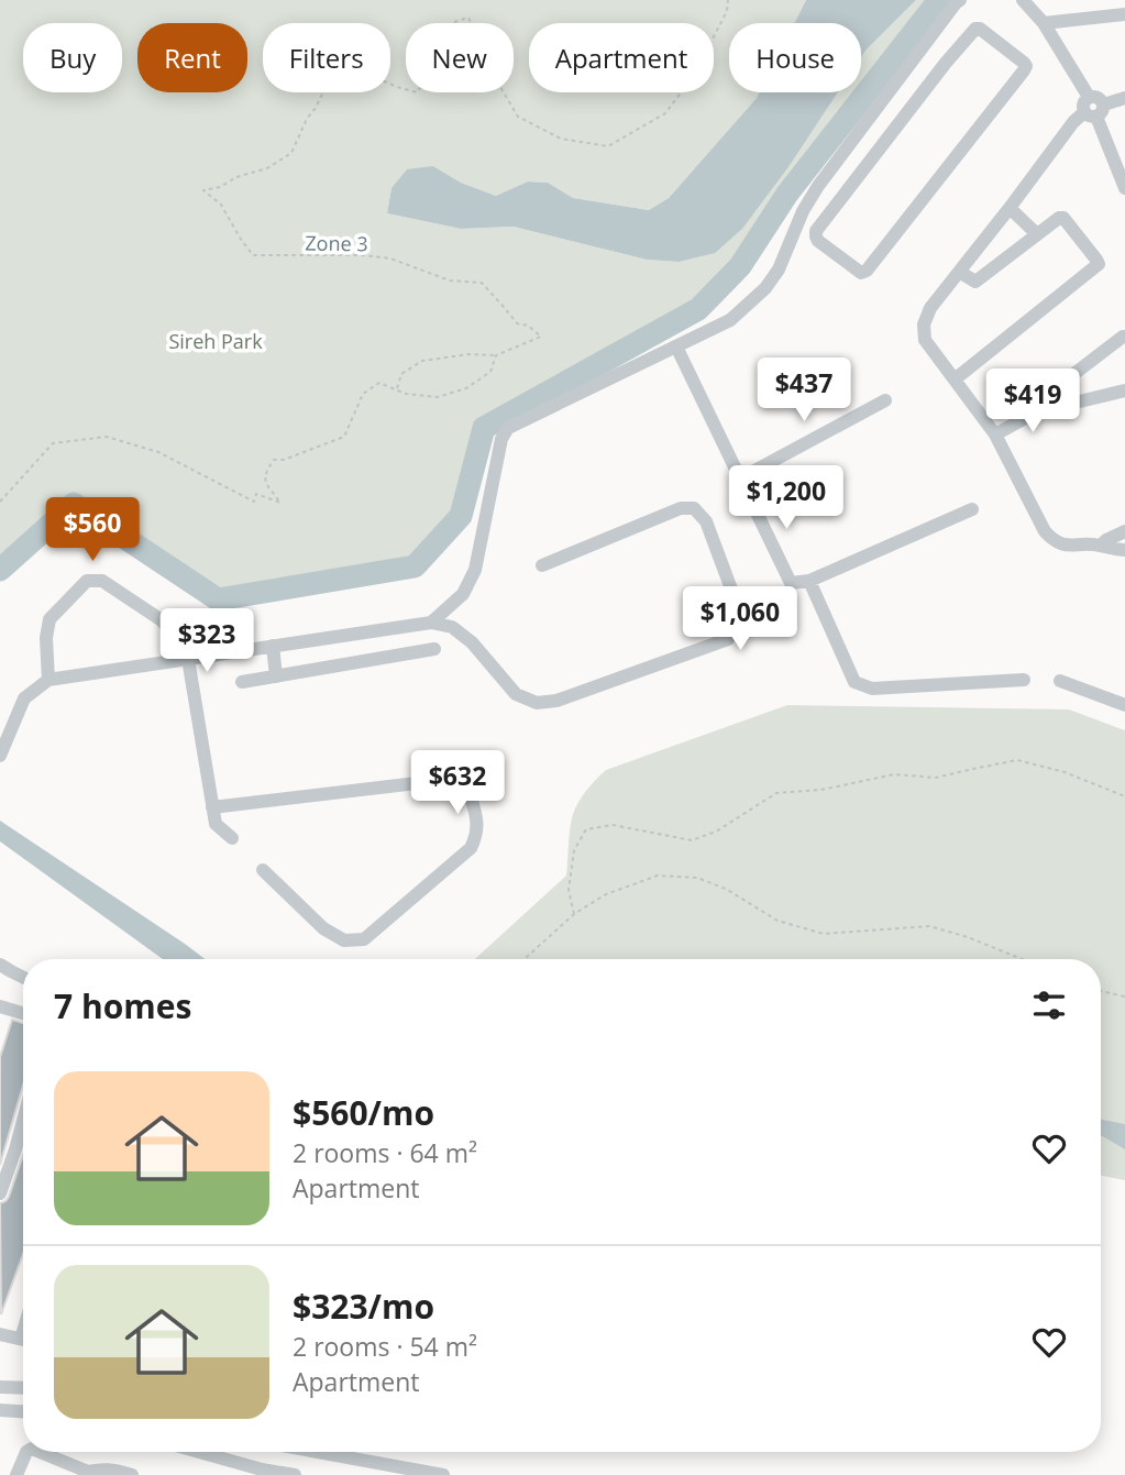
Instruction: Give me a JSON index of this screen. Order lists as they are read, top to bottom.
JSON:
{
  "streets": {
    "path": ["Zone 3"]
  },
  "parks": ["Sireh Park"],
  "page": {
    "chip": [
      "Buy",
      "Rent",
      "Filters",
      "New",
      "Apartment",
      "House"
    ],
    "price": [
      "$437",
      "$419",
      "$1,200",
      "$560",
      "$1,060",
      "$323",
      "$632"
    ],
    "heading": "7 homes",
    "list": [
      {
        "name": "$560/mo",
        "note": "2 rooms · 64 m² · Apartment"
      },
      {
        "name": "$323/mo",
        "note": "2 rooms · 54 m² · Apartment"
      }
    ]
  }
}
